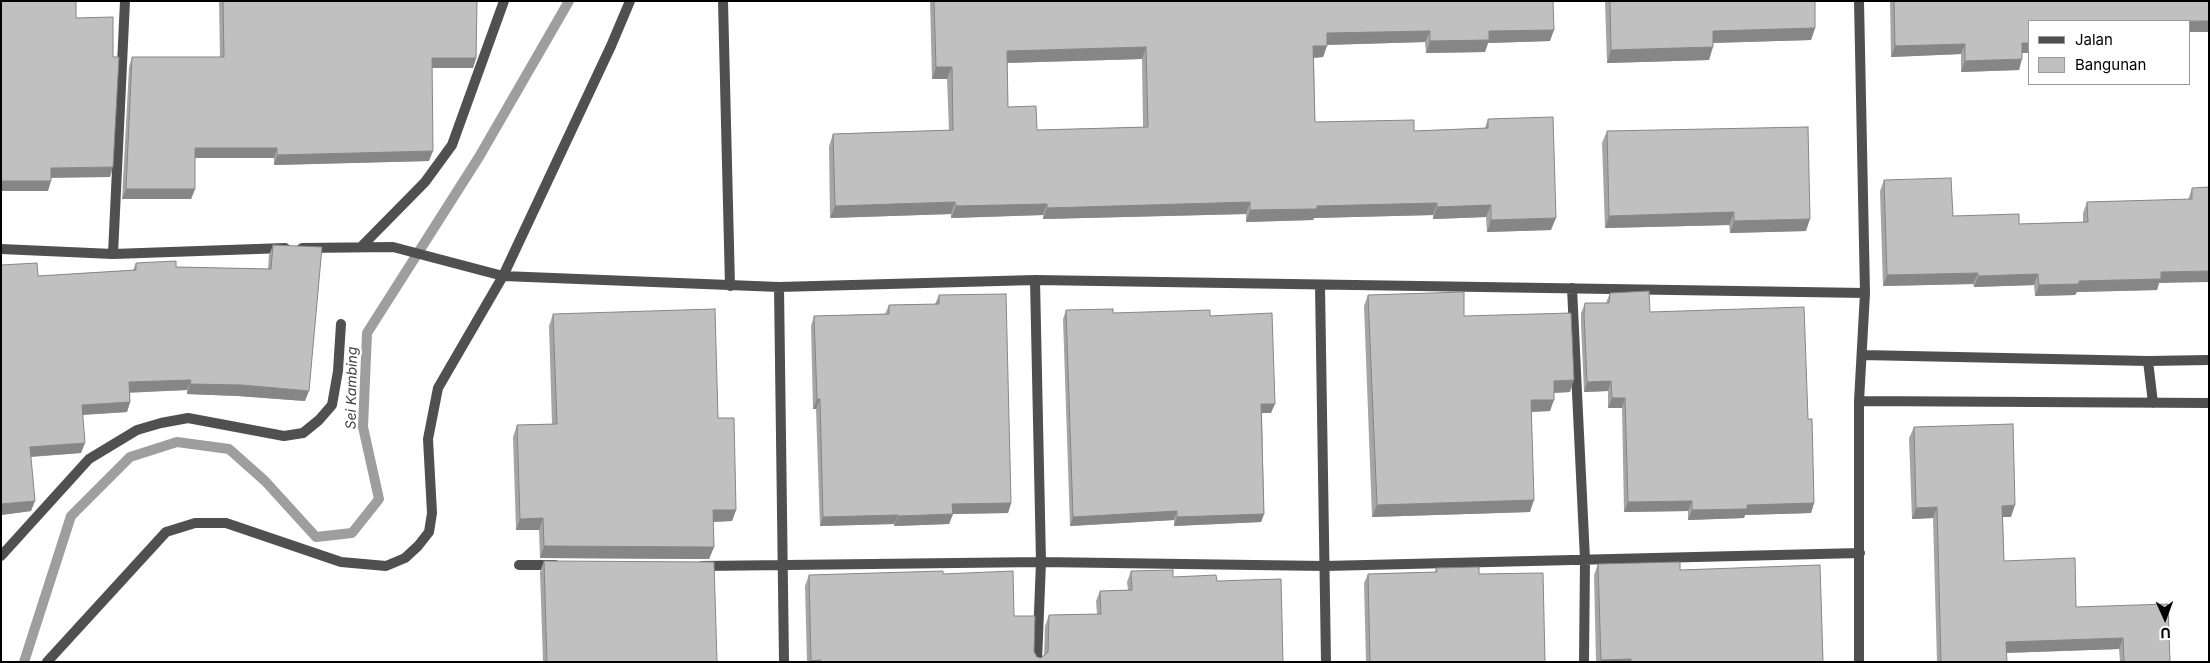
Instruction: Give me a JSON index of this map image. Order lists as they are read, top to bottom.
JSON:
{
  "water": ["Sei Kambing"],
  "legend": ["Jalan", "Bangunan"],
  "north": "bottom"
}
